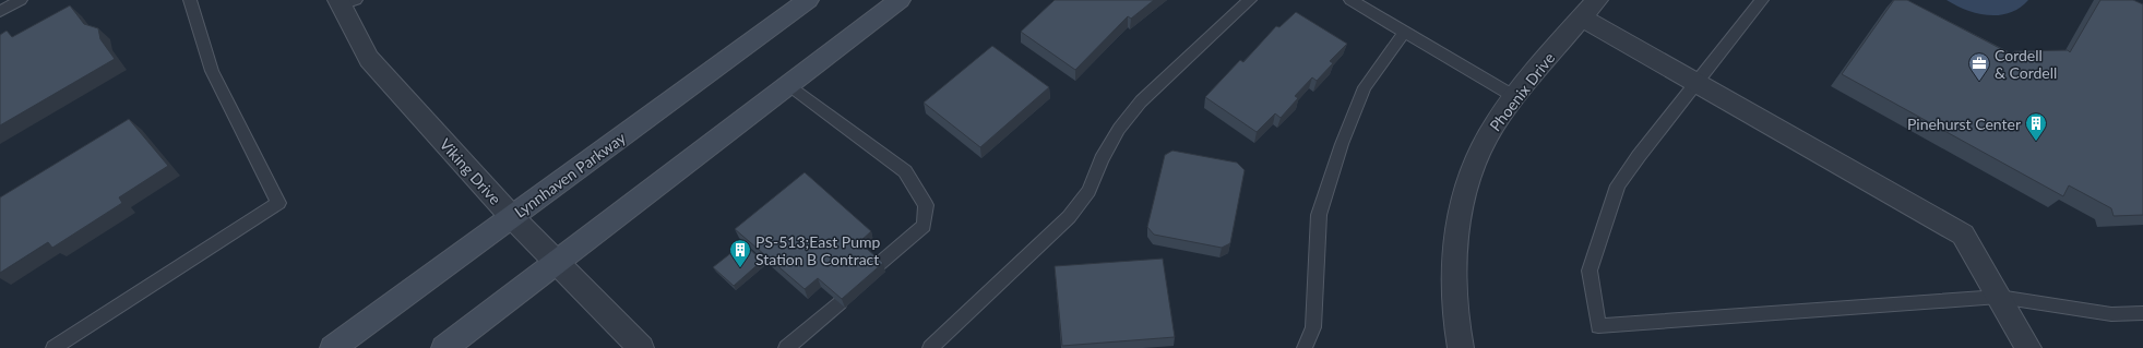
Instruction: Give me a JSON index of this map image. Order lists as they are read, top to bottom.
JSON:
{
  "streets": {
    "main road": ["Lynnhaven Parkway"],
    "street": ["Phoenix Drive", "Viking Drive"]
  },
  "crossings": [
    ["Viking Drive", "Lynnhaven Parkway"]
  ],
  "places": {
    "office": ["Cordell & Cordell"],
    "building": ["Pinehurst Center", "PS-513;East Pump Station B Contract"]
  }
}
